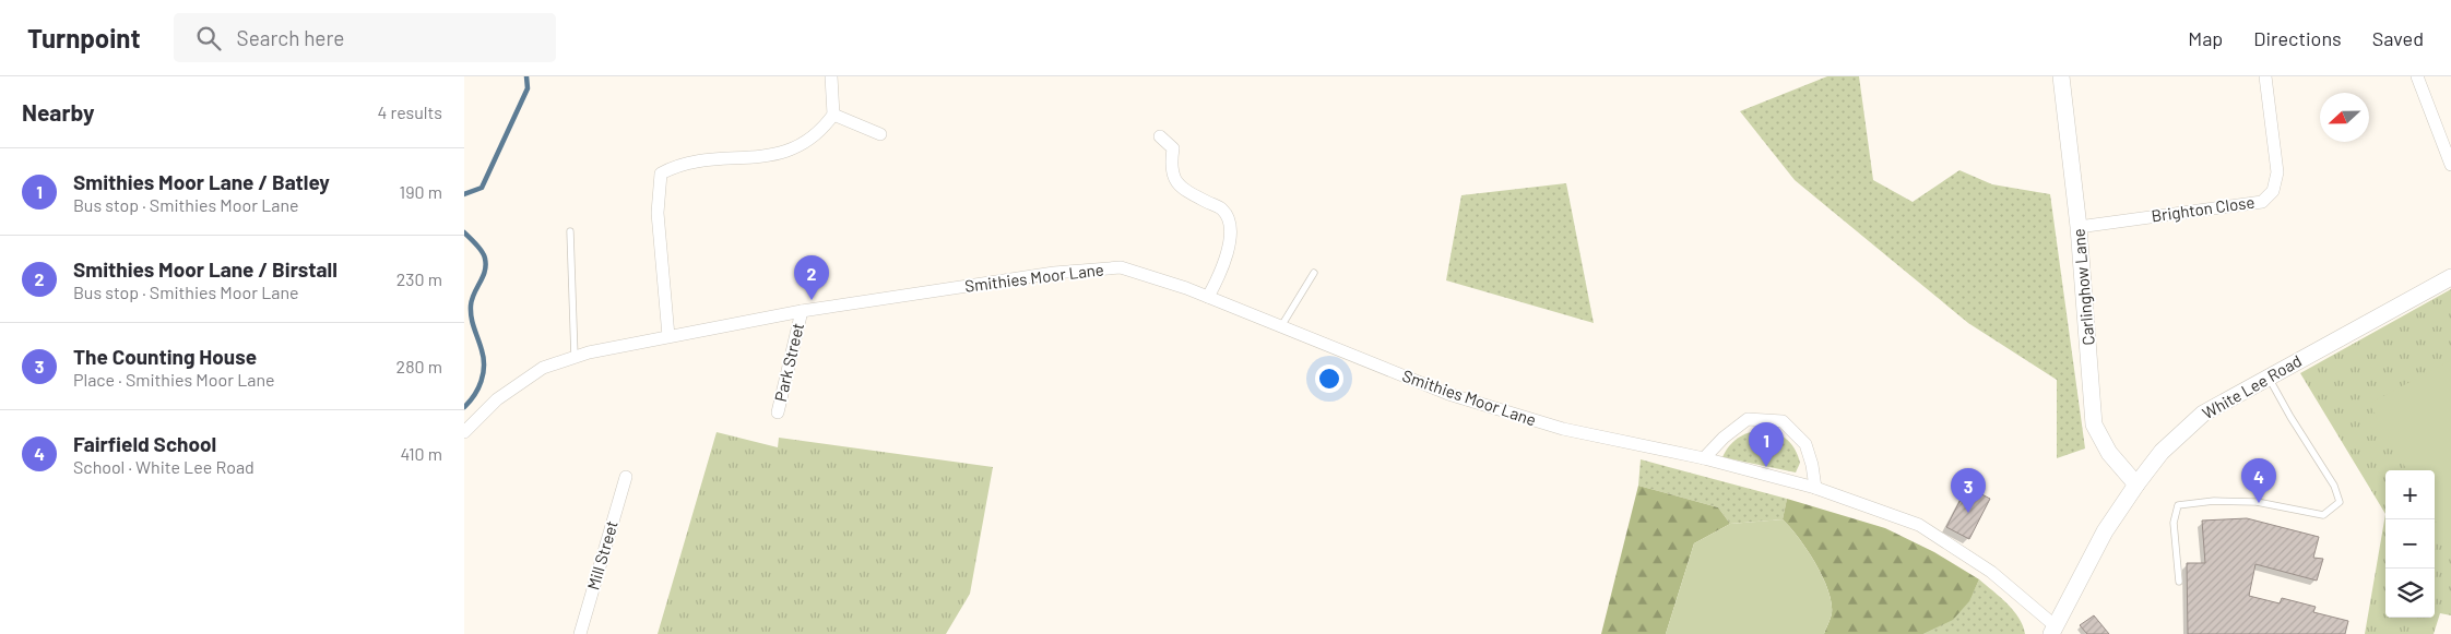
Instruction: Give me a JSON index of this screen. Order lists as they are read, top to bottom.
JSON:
{
  "streets": {
    "main road": ["Carlinghow Lane", "White Lee Road"],
    "street": [
      "Brighton Close",
      "Smithies Moor Lane",
      "Park Street",
      "Mill Street"
    ]
  },
  "crossings": [
    ["Brighton Close", "Carlinghow Lane"],
    ["Smithies Moor Lane", "Park Street"],
    ["Smithies Moor Lane", "White Lee Road"],
    ["Carlinghow Lane", "White Lee Road"]
  ],
  "north": "left",
  "page": {
    "header": "Turnpoint",
    "search": "Search here",
    "nav": ["Map", "Directions", "Saved"],
    "heading": ["Nearby", "4 results"],
    "list": [
      {
        "mark": "1",
        "name": "Smithies Moor Lane / Batley",
        "note": "Bus stop · Smithies Moor Lane",
        "value": "190 m"
      },
      {
        "mark": "2",
        "name": "Smithies Moor Lane / Birstall",
        "note": "Bus stop · Smithies Moor Lane",
        "value": "230 m"
      },
      {
        "mark": "3",
        "name": "The Counting House",
        "note": "Place · Smithies Moor Lane",
        "value": "280 m"
      },
      {
        "mark": "4",
        "name": "Fairfield School",
        "note": "School · White Lee Road",
        "value": "410 m"
      }
    ],
    "pins": [
      "2",
      "1",
      "4",
      "3"
    ],
    "map_buttons": ["+", "−"]
  }
}
